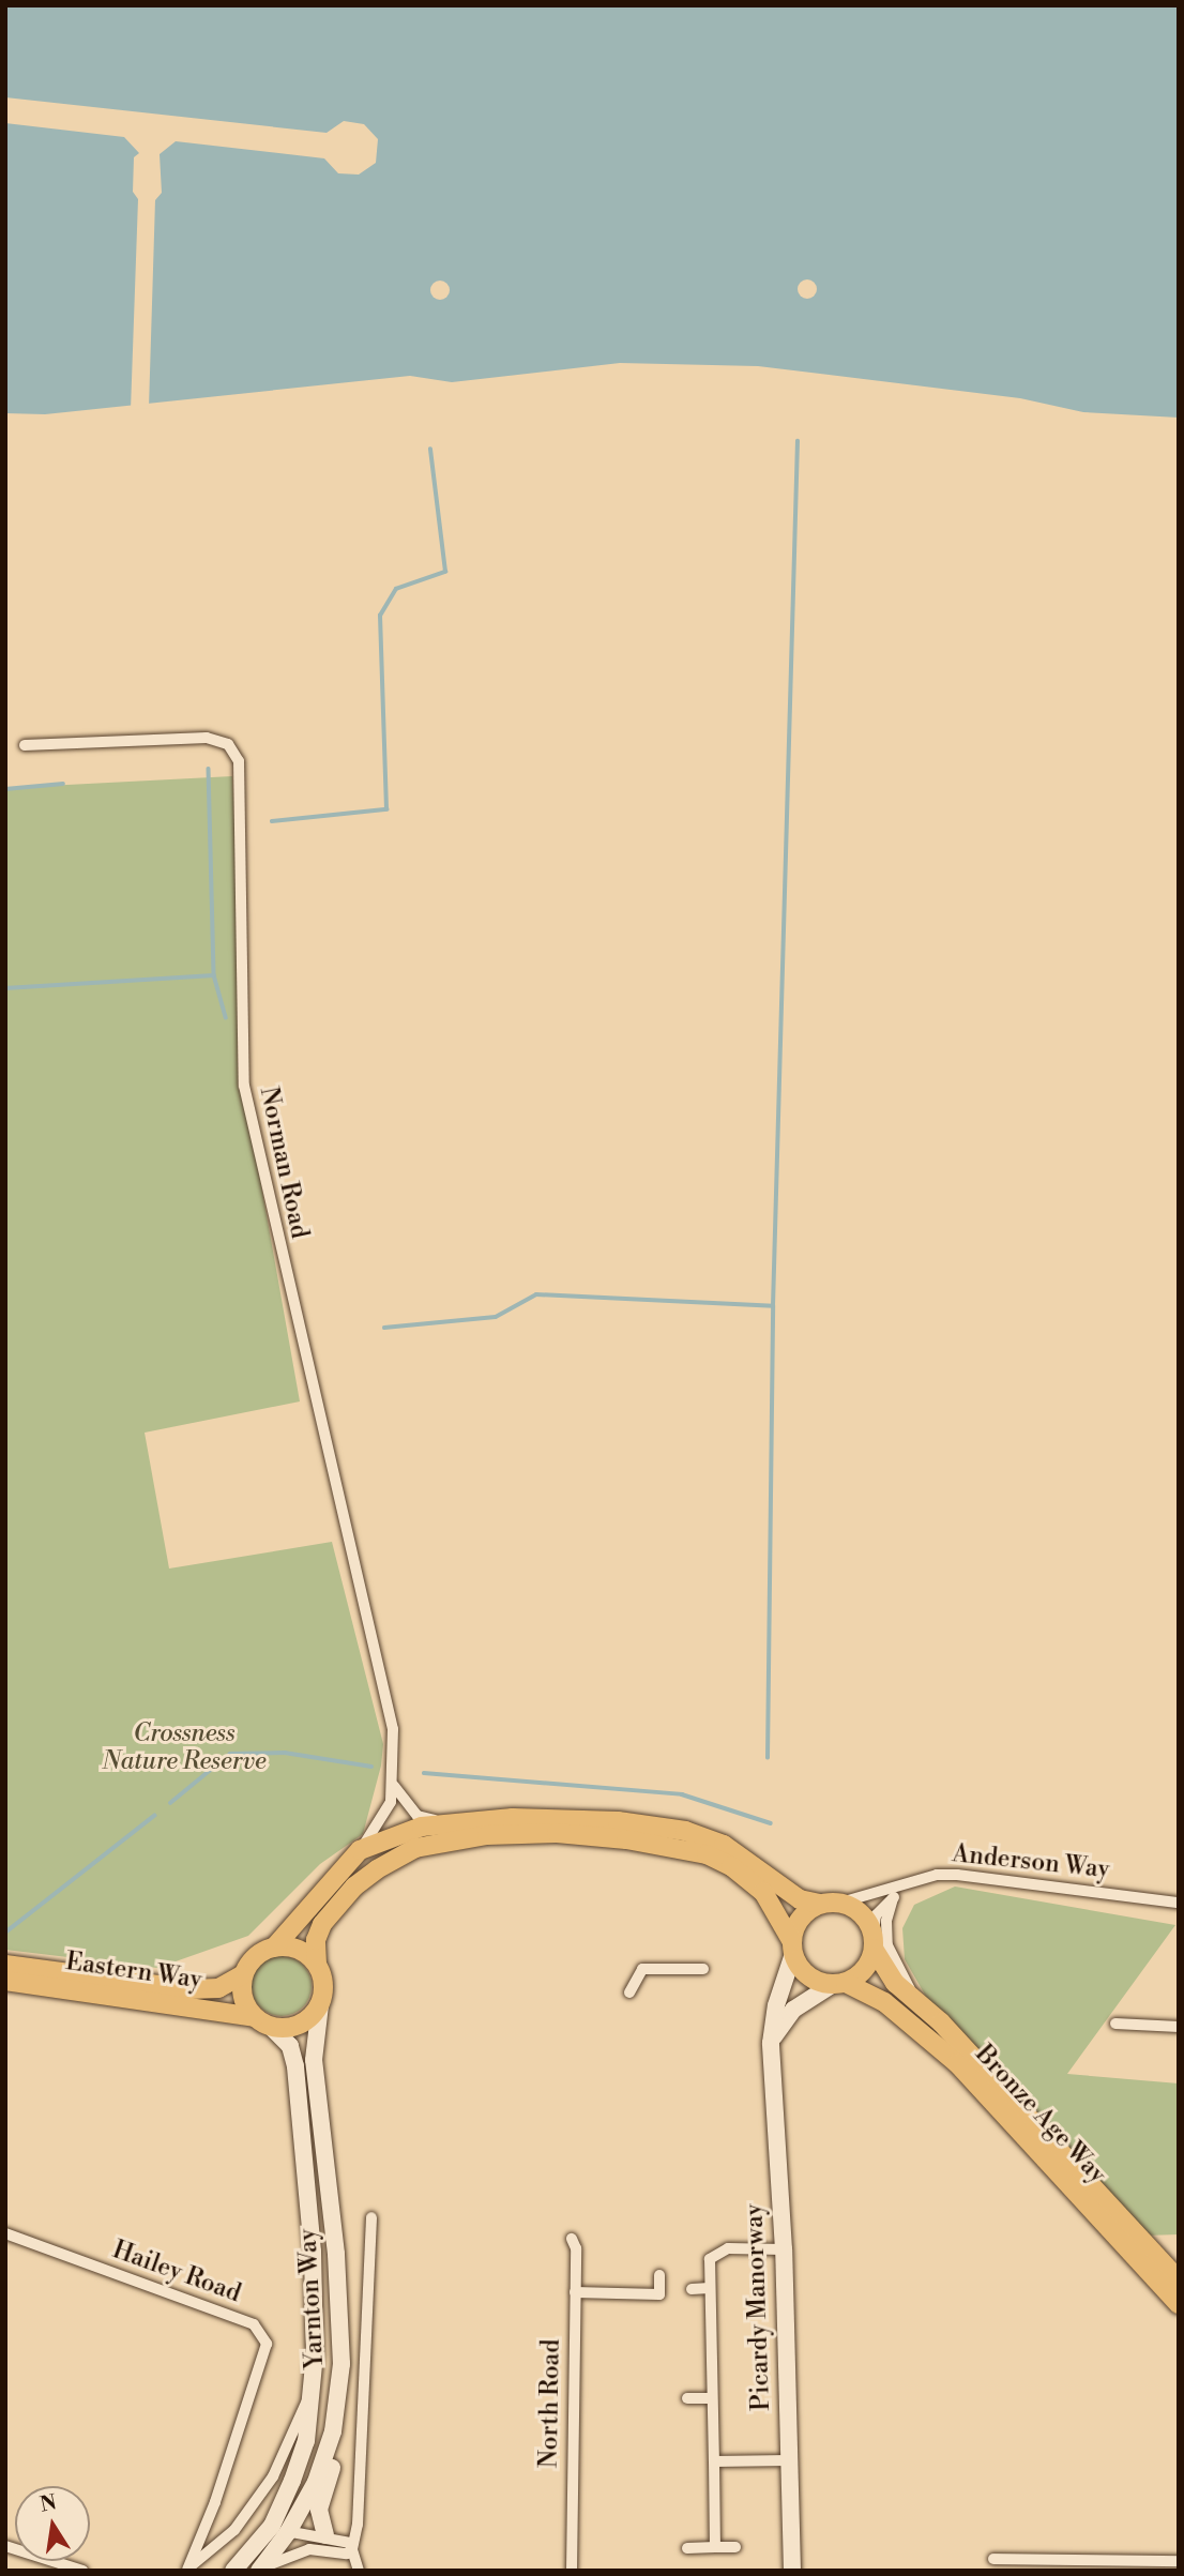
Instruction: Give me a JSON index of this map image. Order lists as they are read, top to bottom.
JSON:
{
  "streets": {
    "main road": ["Eastern Way", "Bronze Age Way"],
    "street": [
      "Norman Road",
      "Anderson Way",
      "Hailey Road",
      "Yarnton Way",
      "Picardy Manorway",
      "North Road"
    ]
  },
  "crossings": [
    ["Anderson Way", "Bronze Age Way"],
    ["Anderson Way", "Picardy Manorway"],
    ["Eastern Way", "Yarnton Way"],
    ["Bronze Age Way", "Picardy Manorway"],
    ["Hailey Road", "Yarnton Way"]
  ],
  "parks": ["Crossness Nature Reserve"],
  "north": "top"
}
